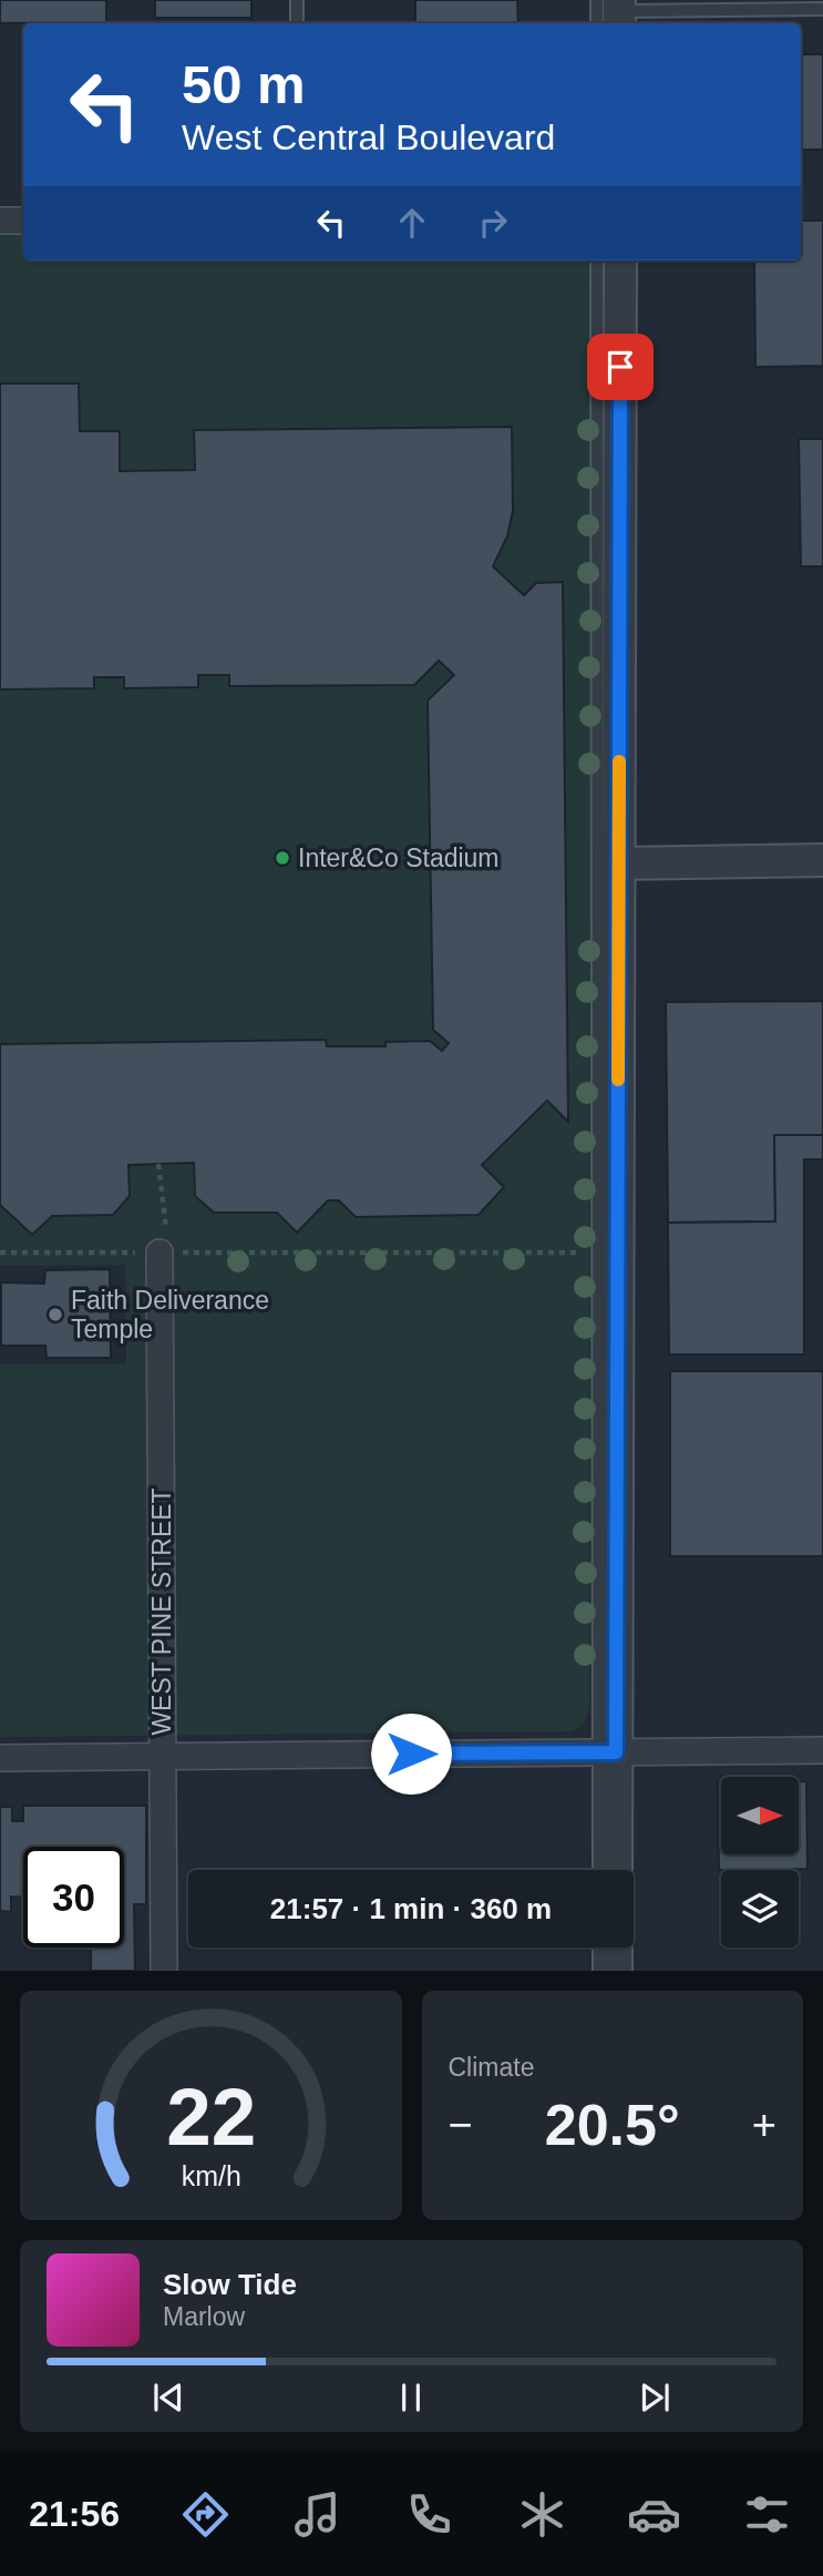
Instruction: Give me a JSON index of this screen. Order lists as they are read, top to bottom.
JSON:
{
  "streets": {
    "street": ["WEST PINE STREET"]
  },
  "places": ["Inter&Co Stadium", "Faith Deliverance Temple"],
  "north": "right",
  "page": {
    "turn": ["50 m", "West Central Boulevard"],
    "limit": "30",
    "trip": "21:57 · 1 min · 360 m",
    "tile": "Climate",
    "heat": ["−", "20.5°", "+"],
    "song": ["Slow Tide", "Marlow"],
    "tabs": "21:56",
    "gauge": ["22", "km/h"]
  }
}
